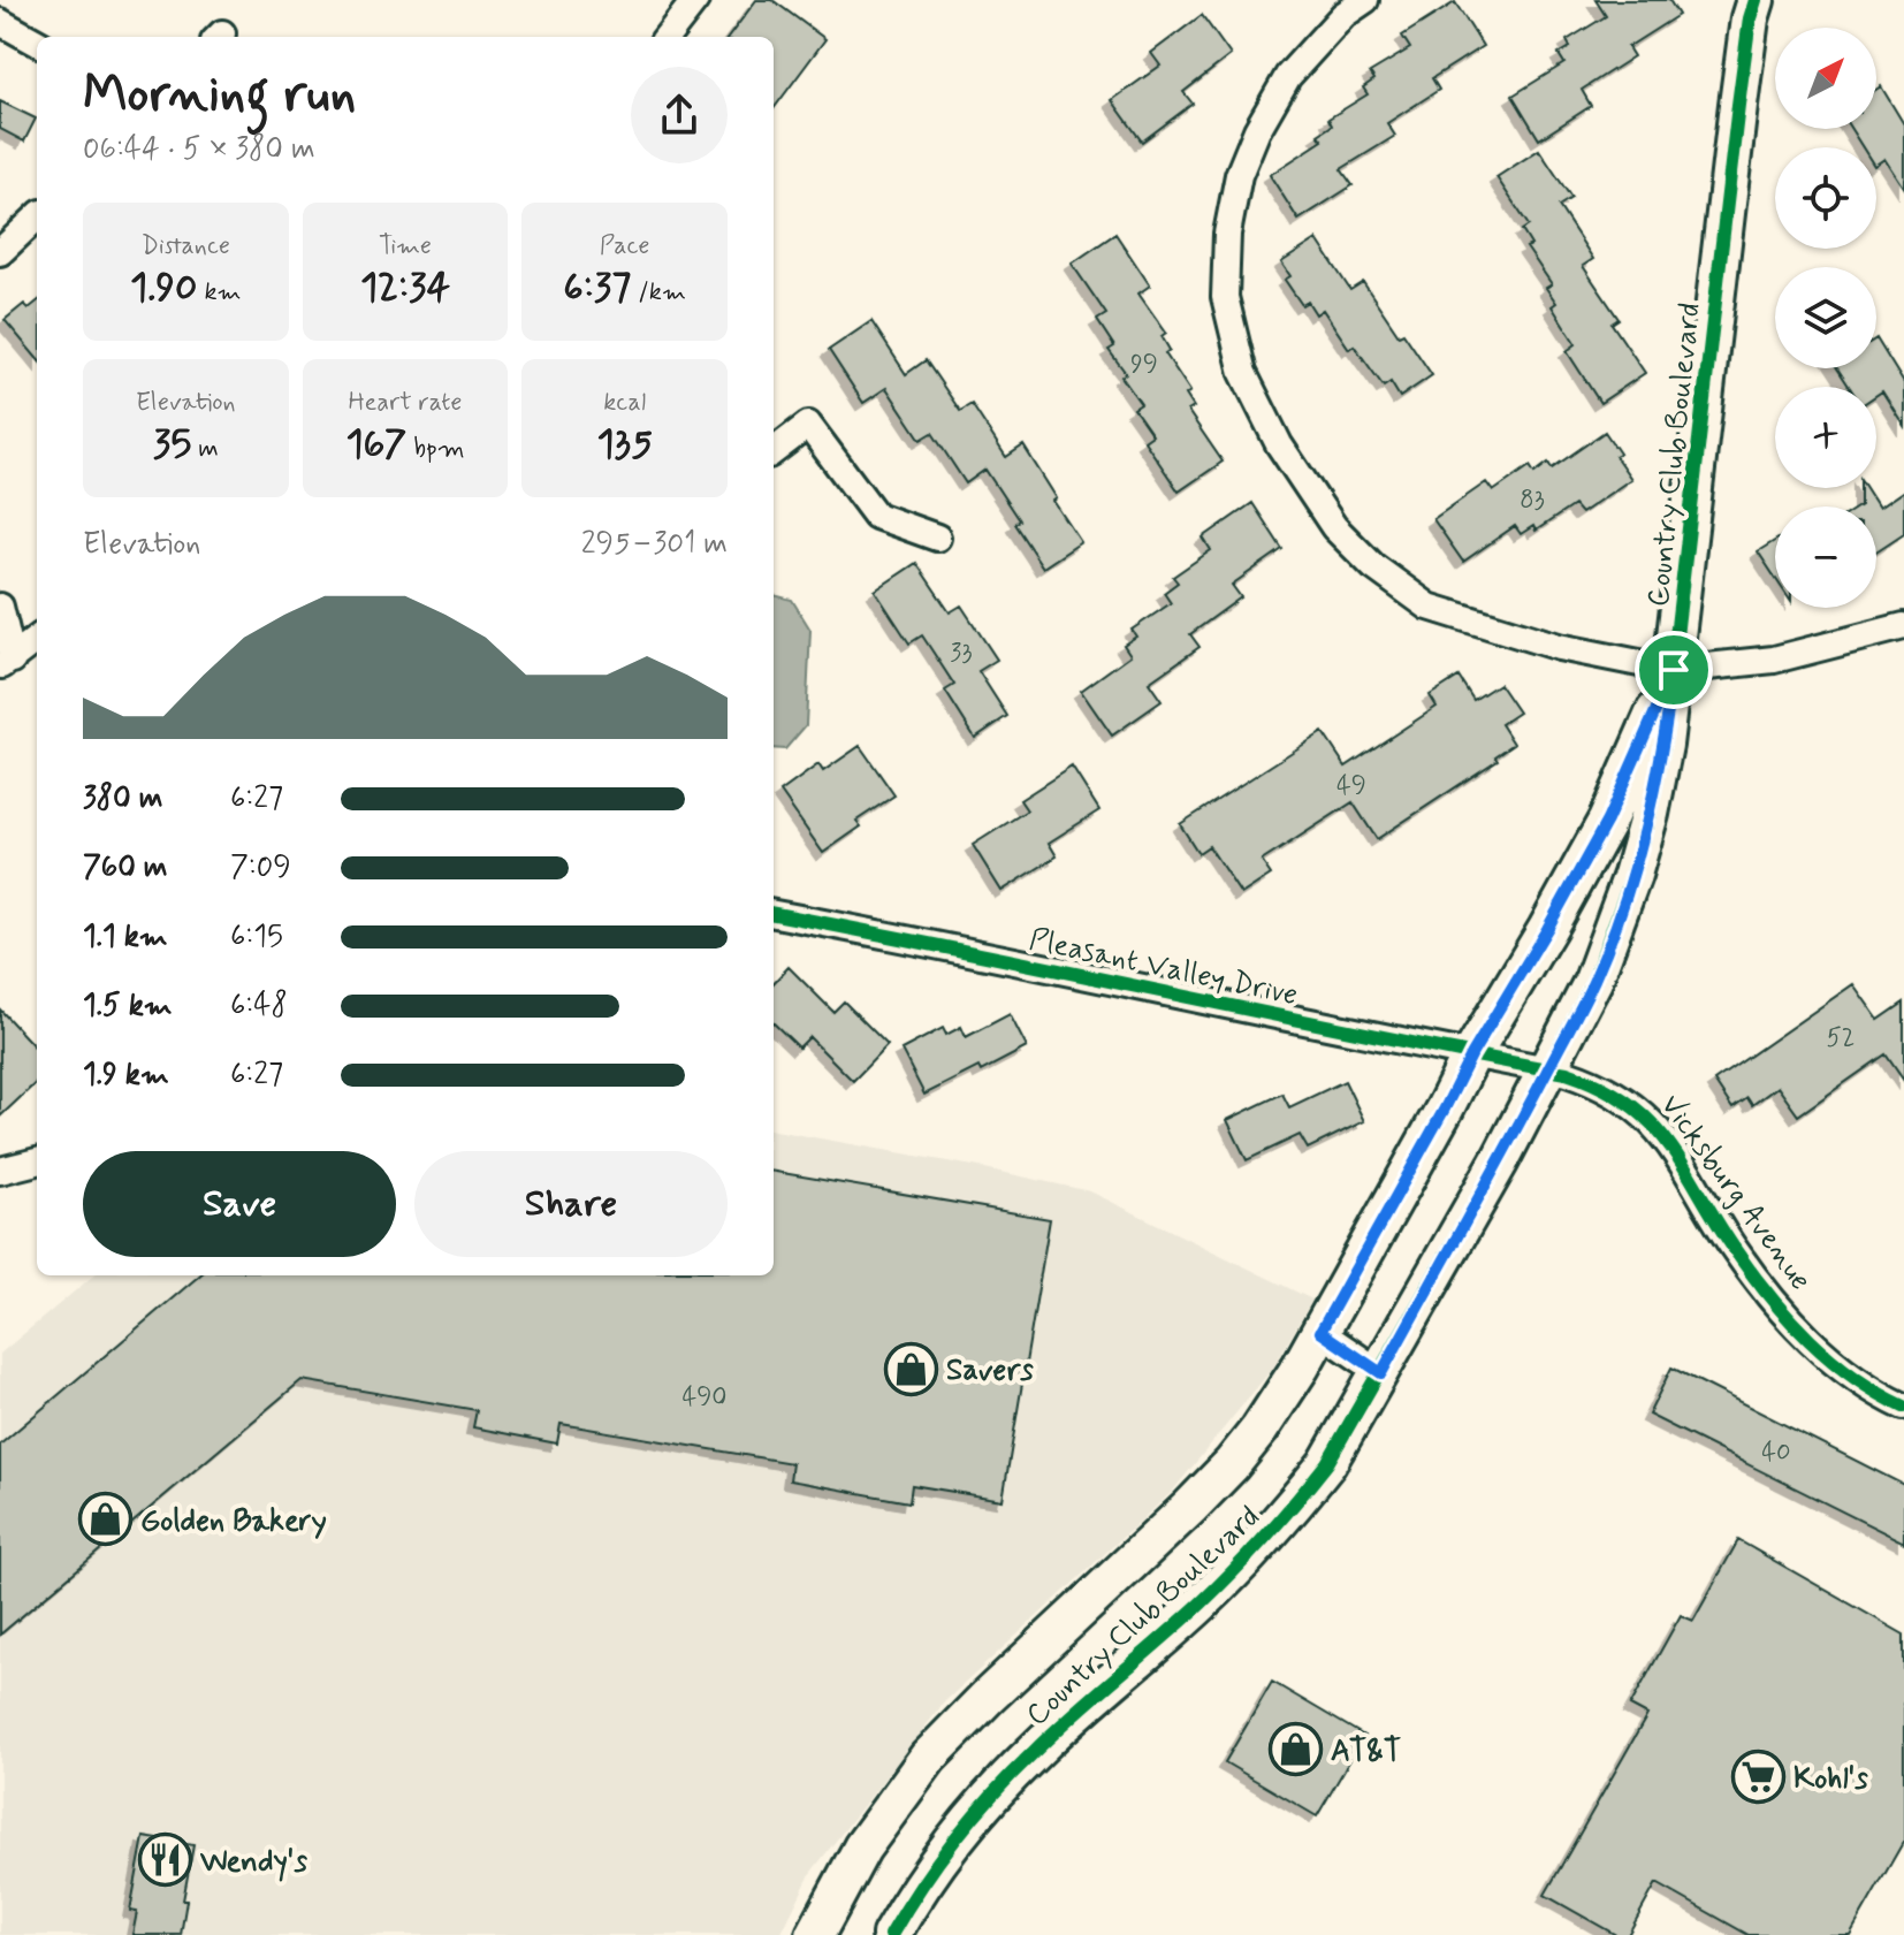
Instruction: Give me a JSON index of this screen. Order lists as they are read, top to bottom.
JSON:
{
  "streets": {
    "street": ["Country Club Boulevard", "Pleasant Valley Drive", "Vicksburg Avenue"]
  },
  "crossings": [
    ["Country Club Boulevard", "Pleasant Valley Drive"],
    ["Country Club Boulevard", "Vicksburg Avenue"],
    ["Pleasant Valley Drive", "Vicksburg Avenue"]
  ],
  "places": {
    "shop": ["Savers", "Golden Bakery", "AT&T"],
    "supermarket": ["Kohl's"],
    "restaurant": ["Wendy's"]
  },
  "house_numbers": [
    "99",
    "83",
    "33",
    "49",
    "52",
    "490",
    "40"
  ],
  "north": "top right",
  "page": {
    "map_buttons": ["+", "−"],
    "heading": ["Morning run", "06:44 · 5 × 380 m"],
    "stats": [
      ["Distance", "1.90 km"],
      ["Time", "12:34"],
      ["Pace", "6:37 /km"],
      ["Elevation", "35 m"],
      ["Heart rate", "167 bpm"],
      ["kcal", "135"]
    ],
    "chart": ["Elevation", "295–301 m"],
    "list": [
      {
        "name": "380 m",
        "note": "6:27"
      },
      {
        "name": "760 m",
        "note": "7:09"
      },
      {
        "name": "1.1 km",
        "note": "6:15"
      },
      {
        "name": "1.5 km",
        "note": "6:48"
      },
      {
        "name": "1.9 km",
        "note": "6:27"
      }
    ],
    "buttons": ["Save", "Share"]
  }
}
